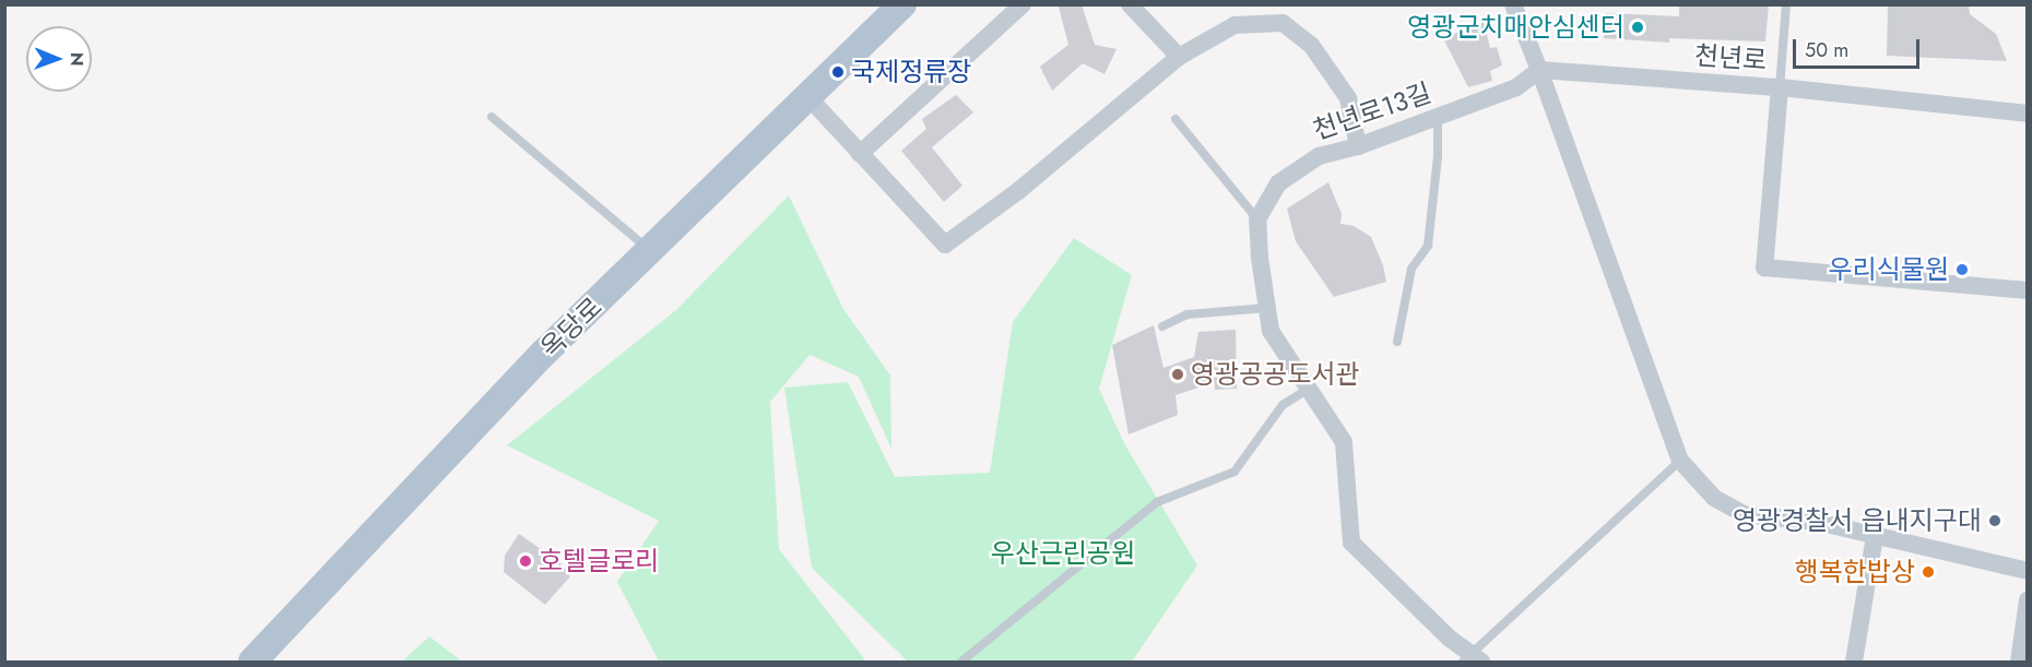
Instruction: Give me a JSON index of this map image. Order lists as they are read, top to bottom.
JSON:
{
  "streets": {
    "main road": ["옥당로"],
    "street": ["천년로", "천년로13길"]
  },
  "crossings": [
    ["천년로", "천년로13길"]
  ],
  "parks": ["우산근린공원"],
  "places": [
    "영광군치매안심센터",
    "국제정류장",
    "우리식물원",
    "영광공공도서관",
    "영광경찰서 읍내지구대",
    "호텔글로리",
    "행복한밥상"
  ],
  "scale_bar": "50 m",
  "north": "right"
}
